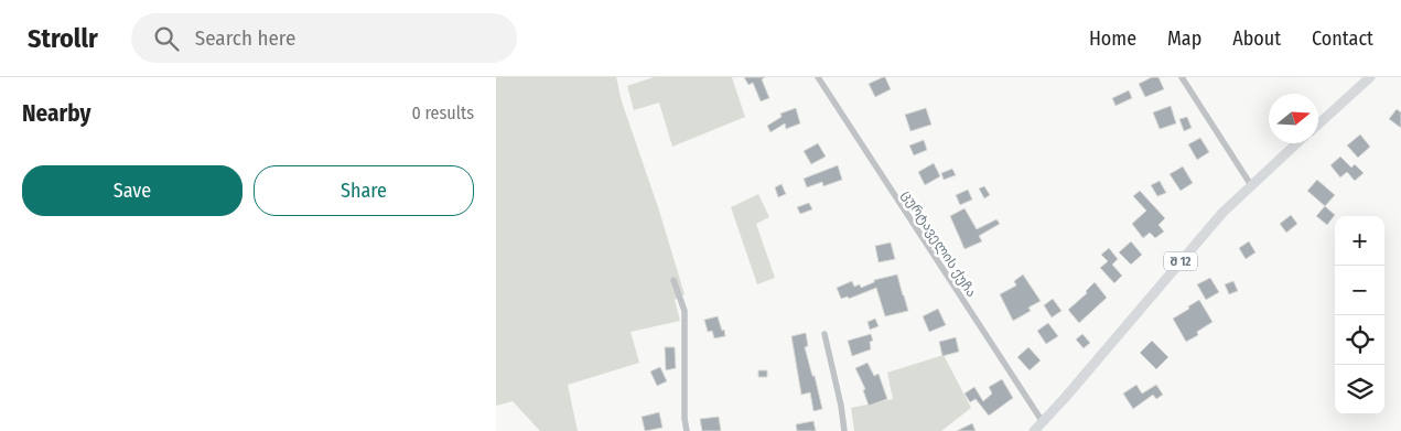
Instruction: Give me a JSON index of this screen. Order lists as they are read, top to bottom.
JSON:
{
  "streets": {
    "main road": ["შ 12"],
    "street": ["ცურტაველის ქუჩა"]
  },
  "crossings": [
    ["ცურტაველის ქუჩა", "შ 12"]
  ],
  "north": "right",
  "page": {
    "header": "Strollr",
    "search": "Search here",
    "nav": [
      "Home",
      "Map",
      "About",
      "Contact"
    ],
    "heading": ["Nearby", "0 results"],
    "buttons": ["Save", "Share"],
    "map_buttons": ["+", "−"]
  }
}
